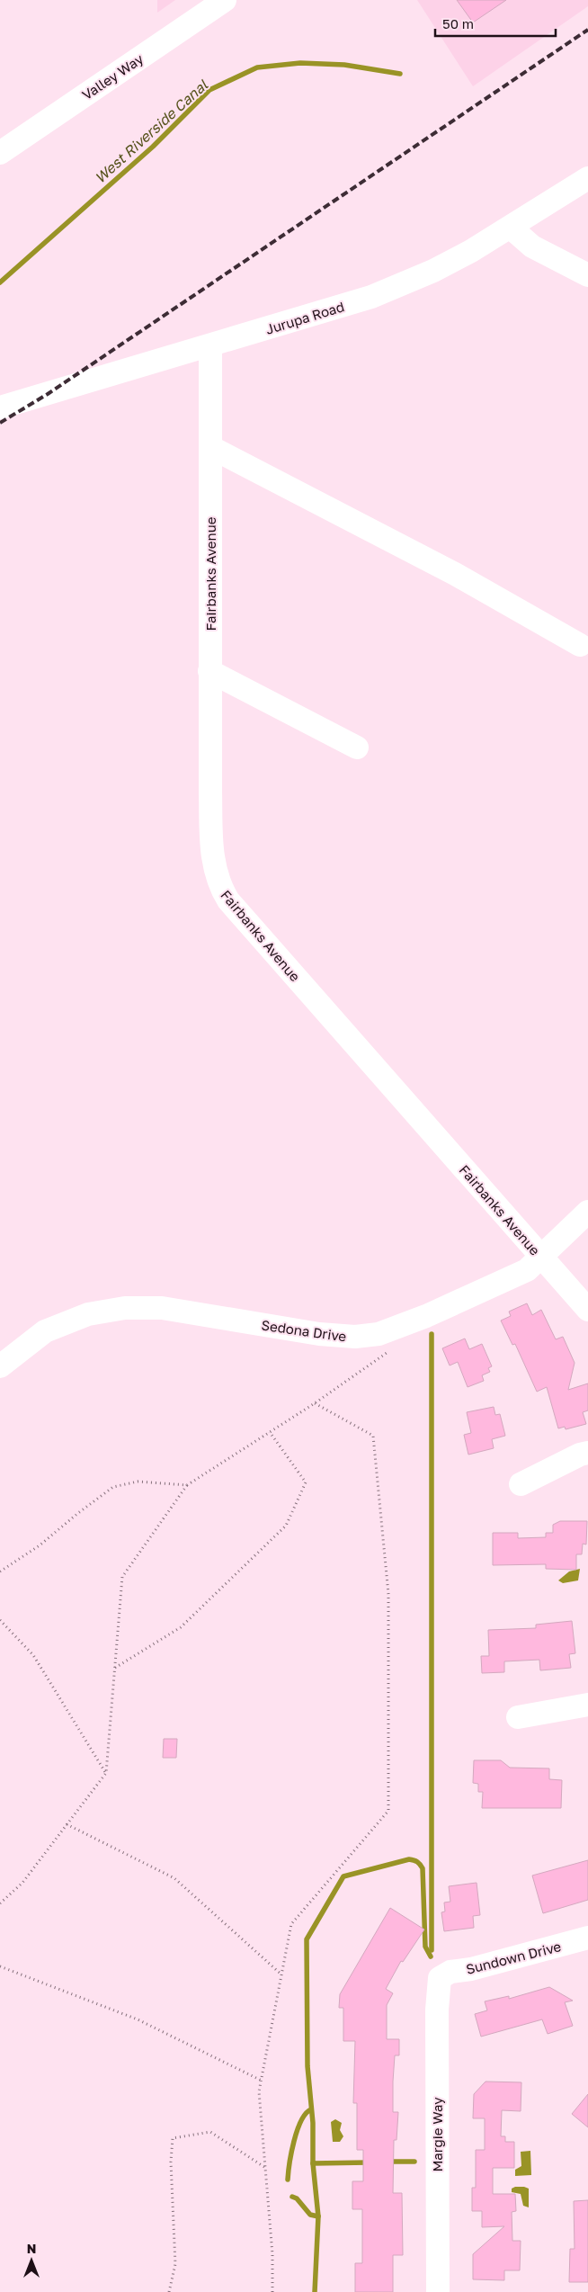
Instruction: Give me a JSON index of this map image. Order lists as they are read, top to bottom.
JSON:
{
  "streets": {
    "street": [
      "Valley Way",
      "Jurupa Road",
      "Fairbanks Avenue",
      "Sedona Drive",
      "Sundown Drive",
      "Margie Way"
    ]
  },
  "crossings": [
    ["Jurupa Road", "Fairbanks Avenue"],
    ["Fairbanks Avenue", "Sedona Drive"],
    ["Sundown Drive", "Margie Way"]
  ],
  "water": ["West Riverside Canal"],
  "scale_bar": "50 m",
  "north": "top"
}
